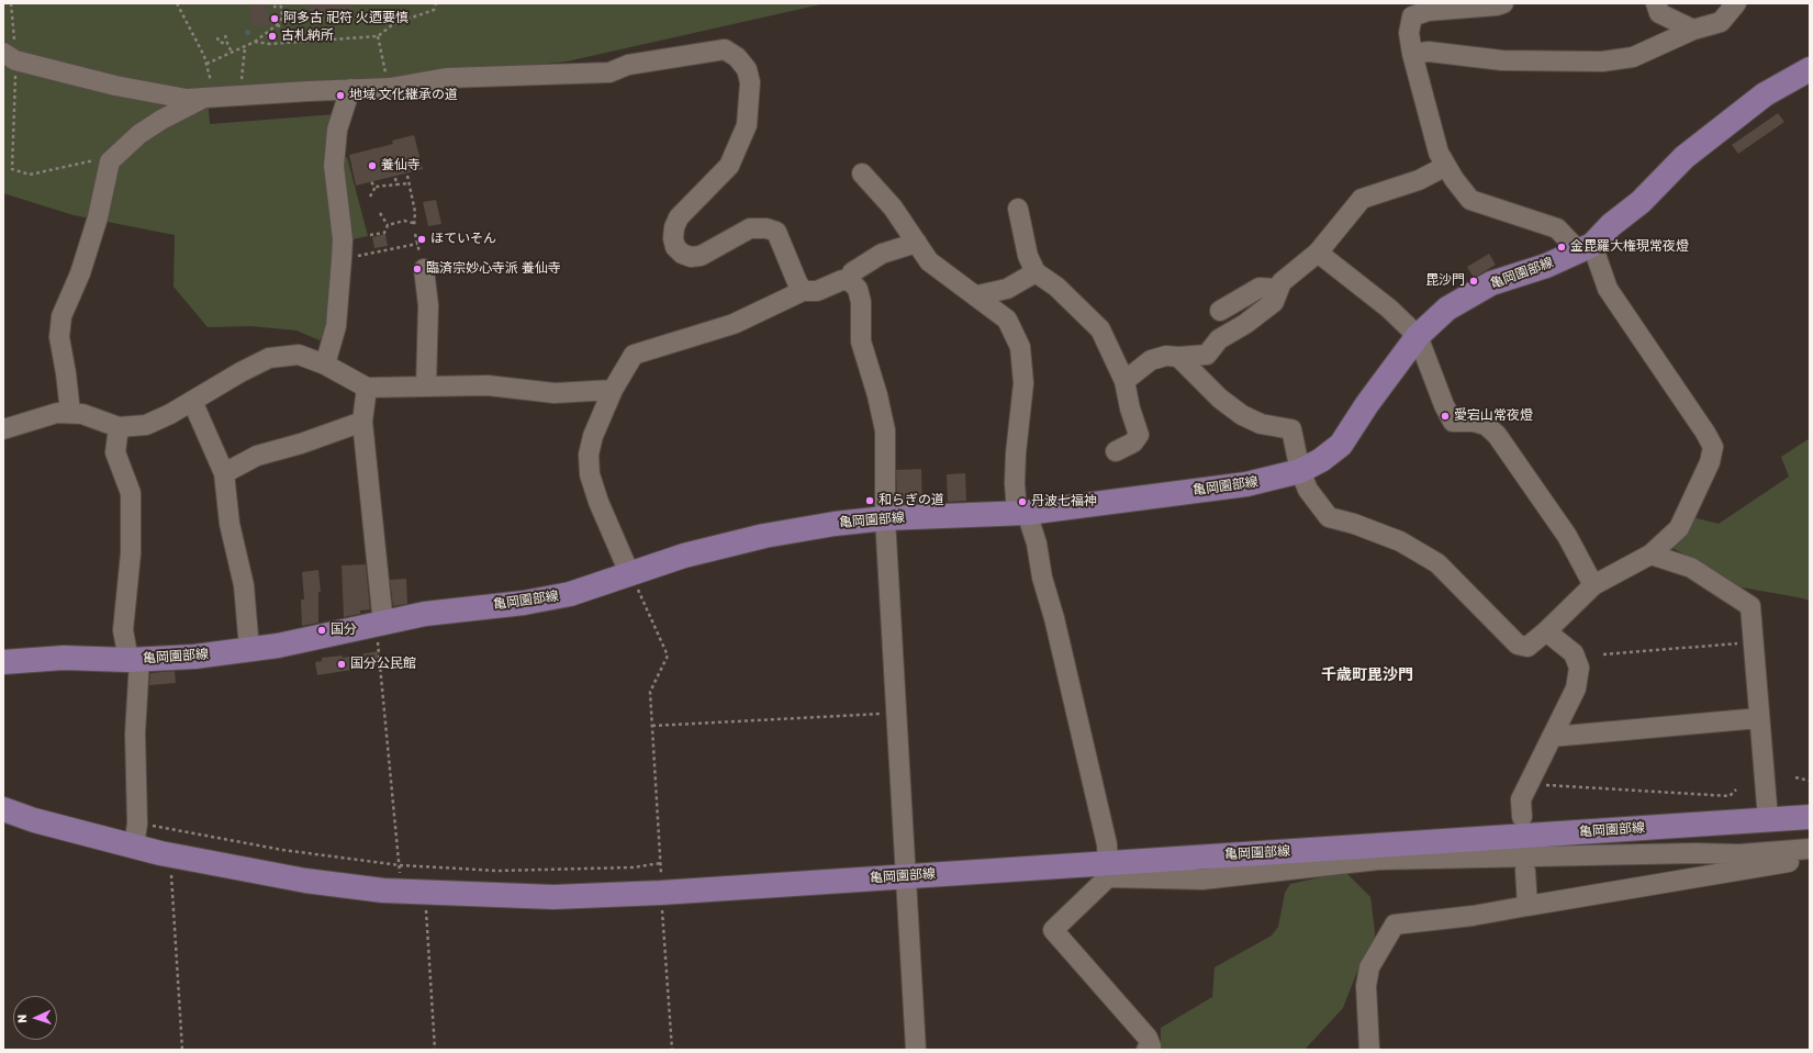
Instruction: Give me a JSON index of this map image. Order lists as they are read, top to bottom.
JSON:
{
  "streets": {
    "main road": ["亀岡園部線"]
  },
  "districts": ["千歳町毘沙門"],
  "places": [
    "阿多古 祀符 火迺要慎",
    "古札納所",
    "地域 文化継承の道",
    "養仙寺",
    "ほていそん",
    "金毘羅大権現常夜燈",
    "臨済宗妙心寺派 養仙寺",
    "毘沙門",
    "愛宕山常夜燈",
    "和らぎの道",
    "丹波七福神",
    "国分",
    "国分公民館"
  ],
  "north": "left"
}
